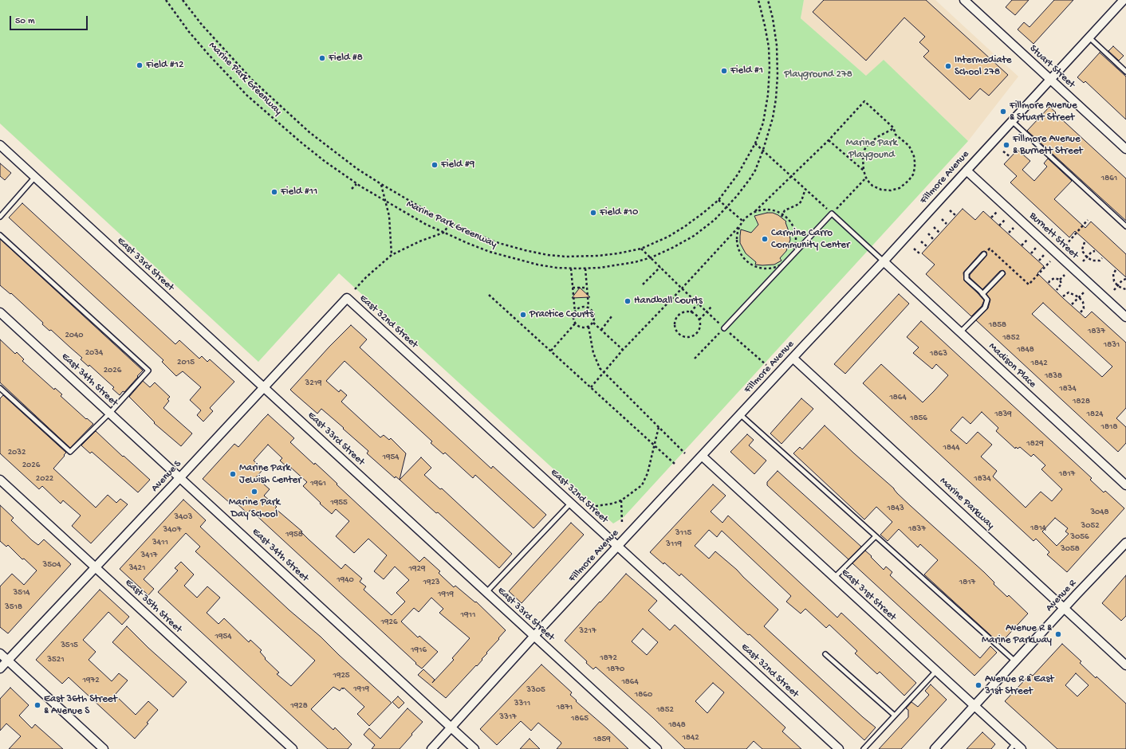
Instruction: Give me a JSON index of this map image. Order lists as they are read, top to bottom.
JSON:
{
  "streets": {
    "street": [
      "Stuart Street",
      "Fillmore Avenue",
      "Burnett Street",
      "East 33rd Street",
      "East 32nd Street",
      "Madison Place",
      "East 34th Street",
      "Avenue S",
      "Marine Parkway",
      "East 31st Street",
      "Avenue R",
      "East 35th Street"
    ],
    "path": ["Marine Park Greenway"]
  },
  "crossings": [
    ["Stuart Street", "Fillmore Avenue"],
    ["Fillmore Avenue", "Burnett Street"],
    ["Fillmore Avenue", "East 33rd Street"],
    ["Fillmore Avenue", "East 32nd Street"],
    ["Fillmore Avenue", "Madison Place"],
    ["Fillmore Avenue", "East 34th Street"],
    ["Fillmore Avenue", "Marine Parkway"],
    ["Fillmore Avenue", "East 31st Street"],
    ["East 33rd Street", "Avenue S"],
    ["East 32nd Street", "Avenue S"],
    ["East 34th Street", "Avenue S"],
    ["Avenue S", "East 35th Street"],
    ["Marine Parkway", "Avenue R"],
    ["East 31st Street", "Avenue R"]
  ],
  "parks": ["Playground 278", "Marine Park Playgound"],
  "places": [
    "Field #8",
    "Field #12",
    "Intermediate School 278",
    "Field #1",
    "Fillmore Avenue & Stuart Street",
    "Fillmore Avenue & Burnett Street",
    "Field #9",
    "Field #11",
    "Field #10",
    "Carmine Carro Community Center",
    "Handball Courts",
    "Practice Courts",
    "Marine Park Jewish Center",
    "Marine Park Day School",
    "Avenue R & Marine Parkway",
    "Avenue R & East 31st Street",
    "East 36th Street & Avenue S"
  ],
  "house_numbers": [
    "1861",
    "1858",
    "1837",
    "2040",
    "1852",
    "1831",
    "1848",
    "2034",
    "1863",
    "2015",
    "1842",
    "2026",
    "1838",
    "3219",
    "1834",
    "1864",
    "1828",
    "1839",
    "1824",
    "1856",
    "1818",
    "1829",
    "1844",
    "2032",
    "1954",
    "2026",
    "1817",
    "2022",
    "1834",
    "1961",
    "1955",
    "1843",
    "3048",
    "3403",
    "3052",
    "1814",
    "1837",
    "3407",
    "3115",
    "1958",
    "3056",
    "3411",
    "3119",
    "3058",
    "3417",
    "3504",
    "3421",
    "1929",
    "1940",
    "1923",
    "1817",
    "3514",
    "1919",
    "3518",
    "1911",
    "1926",
    "3217",
    "1954",
    "3515",
    "1916",
    "1872",
    "3521",
    "1870",
    "1925",
    "1972",
    "1864",
    "1919",
    "3305",
    "1860",
    "3311",
    "1928",
    "1871",
    "1852",
    "3317",
    "1865",
    "1848",
    "1842",
    "1859"
  ],
  "scale_bar": "50 m"
}
